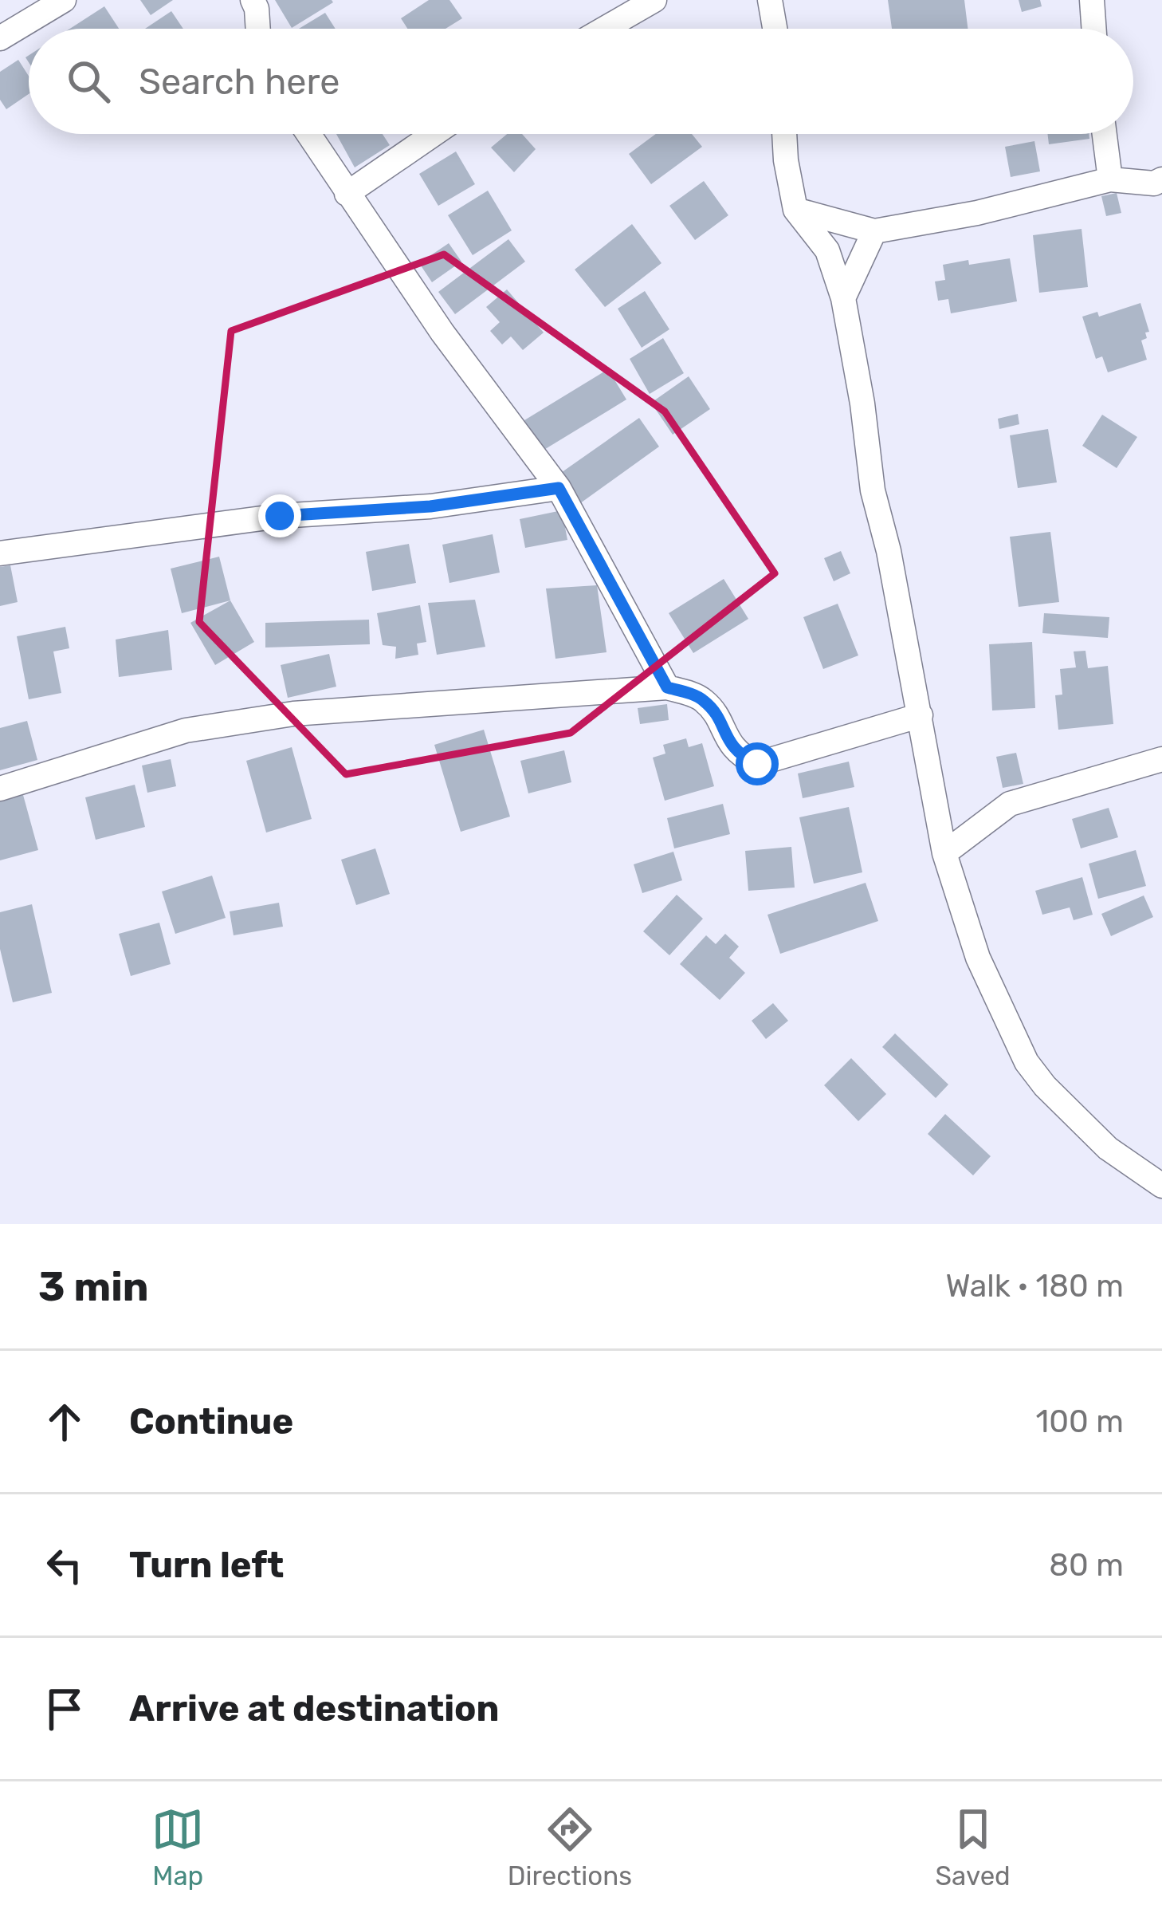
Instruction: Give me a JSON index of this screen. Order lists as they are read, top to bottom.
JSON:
{
  "page": {
    "search": "Search here",
    "heading": ["3 min", "Walk · 180 m"],
    "list": [
      ["Continue", "100 m"],
      ["Turn left", "80 m"],
      "Arrive at destination"
    ],
    "nav": ["Map", "Directions", "Saved"]
  }
}
